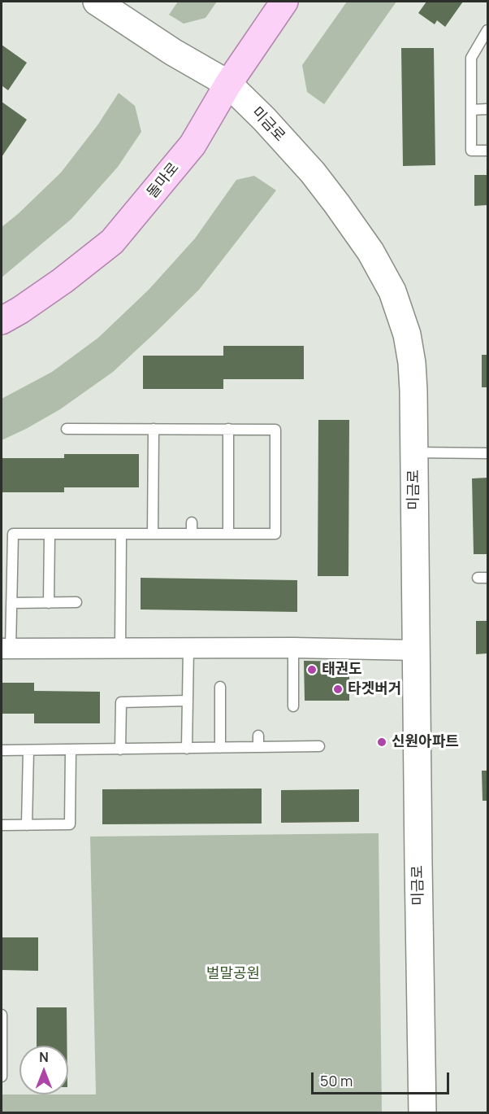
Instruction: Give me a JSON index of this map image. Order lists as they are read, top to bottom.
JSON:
{
  "streets": {
    "main road": ["미금로", "돌마로"]
  },
  "crossings": [
    ["미금로", "돌마로"]
  ],
  "parks": ["벌말공원"],
  "places": ["태권도", "타겟버거", "신원아파트"],
  "scale_bar": "50 m",
  "north": "top"
}
